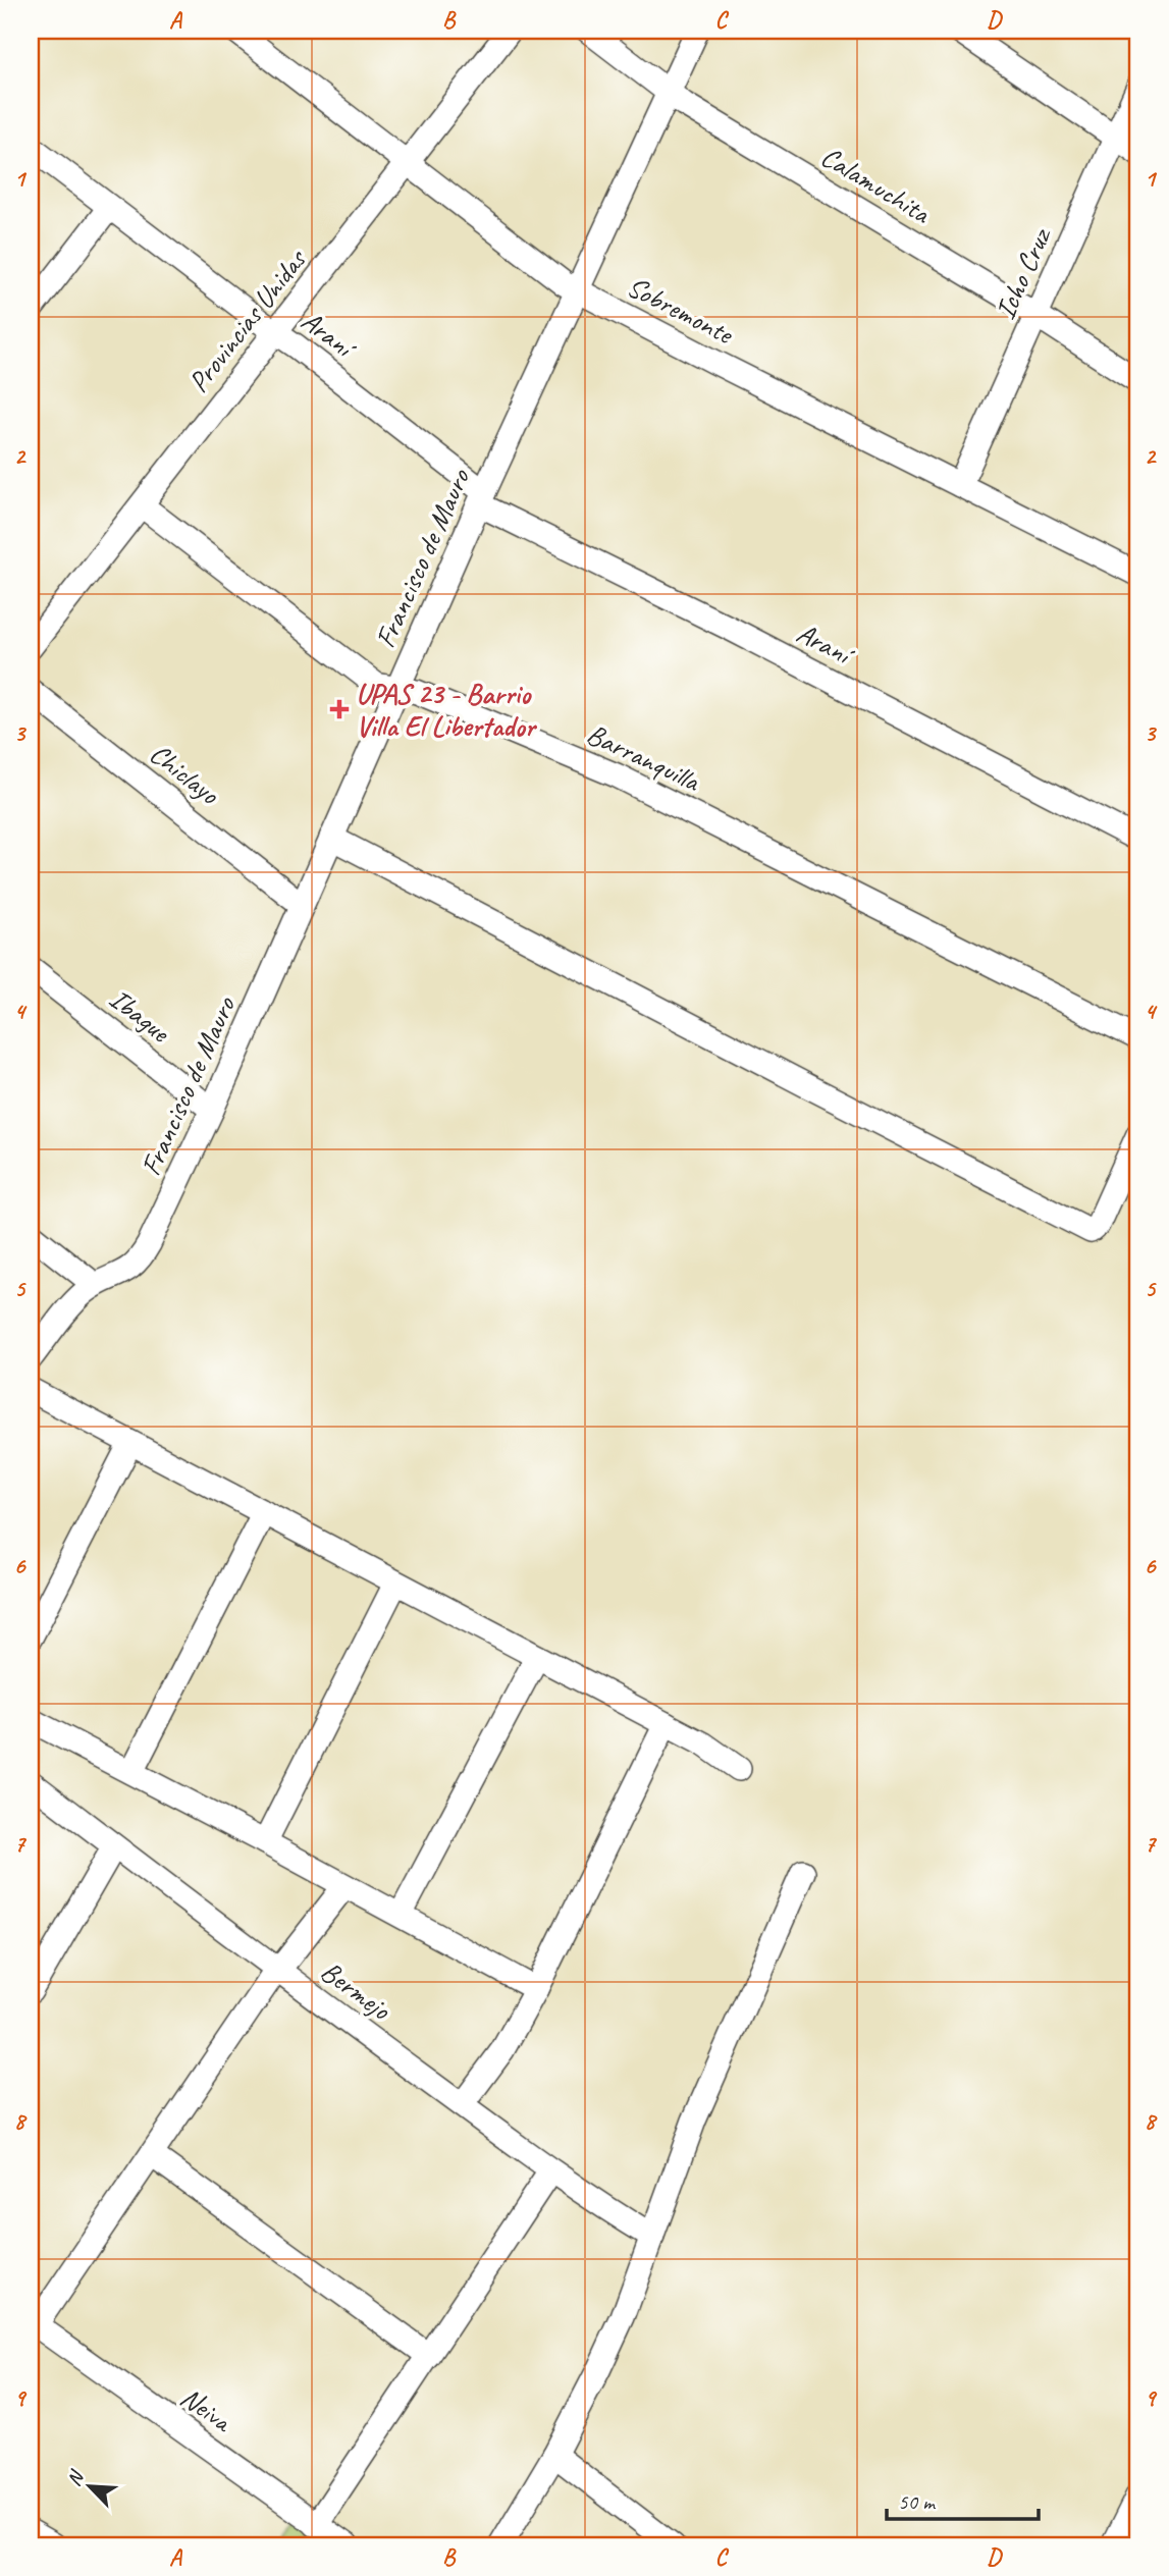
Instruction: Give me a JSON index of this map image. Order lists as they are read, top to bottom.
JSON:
{
  "streets": {
    "street": [
      "Calamuchita",
      "Icho Cruz",
      "Sobremonte",
      "Provincias Unidas",
      "Araní",
      "Francisco de Mauro",
      "Barranquilla",
      "Chiclayo",
      "Ibague",
      "Bermejo",
      "Neiva"
    ]
  },
  "crossings": [
    ["Calamuchita", "Icho Cruz"],
    ["Calamuchita", "Francisco de Mauro"],
    ["Icho Cruz", "Sobremonte"],
    ["Sobremonte", "Provincias Unidas"],
    ["Sobremonte", "Francisco de Mauro"],
    ["Provincias Unidas", "Araní"],
    ["Provincias Unidas", "Barranquilla"],
    ["Araní", "Francisco de Mauro"],
    ["Francisco de Mauro", "Barranquilla"],
    ["Francisco de Mauro", "Chiclayo"],
    ["Francisco de Mauro", "Ibague"]
  ],
  "places": {
    "health": ["UPAS 23 - Barrio Villa El Libertador"]
  },
  "scale_bar": "50 m",
  "north": "top left",
  "grid": {
    "columns": [
      "A",
      "B",
      "C",
      "D"
    ],
    "rows": [
      "1",
      "2",
      "3",
      "4",
      "5",
      "6",
      "7",
      "8",
      "9"
    ]
  }
}
